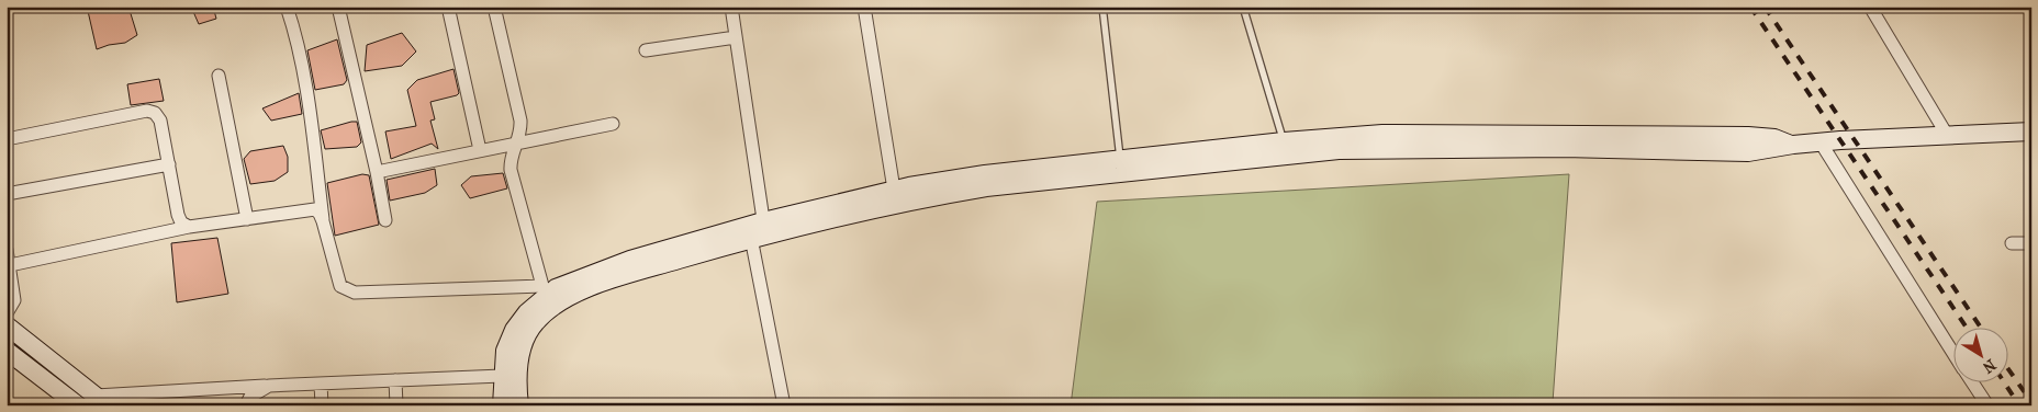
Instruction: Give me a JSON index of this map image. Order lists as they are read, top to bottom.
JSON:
{
  "north": "bottom right"
}
